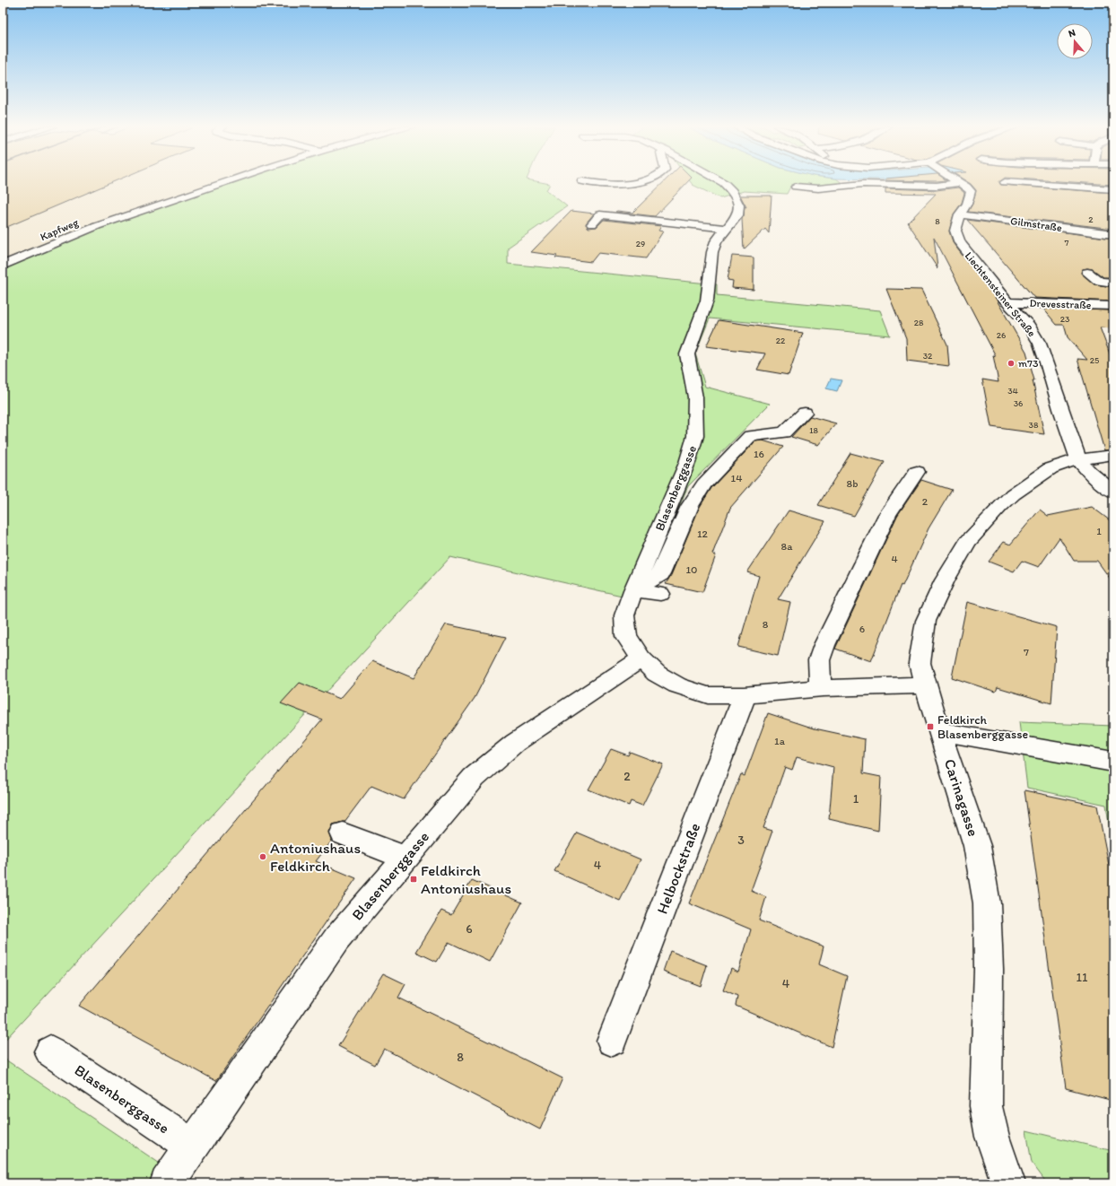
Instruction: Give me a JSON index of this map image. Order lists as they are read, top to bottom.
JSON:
{
  "streets": {
    "street": [
      "Gilmstraße",
      "Kapfweg",
      "Liechtensteiner Straße",
      "Drevesstraße",
      "Blasenberggasse",
      "Carinagasse",
      "Helbockstraße"
    ]
  },
  "crossings": [
    ["Gilmstraße", "Liechtensteiner Straße"],
    ["Liechtensteiner Straße", "Drevesstraße"],
    ["Liechtensteiner Straße", "Carinagasse"],
    ["Blasenberggasse", "Carinagasse"],
    ["Blasenberggasse", "Helbockstraße"]
  ],
  "places": {
    "other": ["m73", "Antoniushaus Feldkirch"],
    "transit": ["Feldkirch Blasenberggasse", "Feldkirch Antoniushaus"]
  },
  "house_numbers": [
    "2",
    "8",
    "7",
    "29",
    "23",
    "28",
    "26",
    "22",
    "32",
    "25",
    "34",
    "36",
    "38",
    "18",
    "16",
    "14",
    "8b",
    "2",
    "1",
    "12",
    "8a",
    "4",
    "10",
    "8",
    "6",
    "7",
    "1a",
    "2",
    "1",
    "3",
    "4",
    "6",
    "11",
    "4",
    "8"
  ],
  "north": "top"
}
